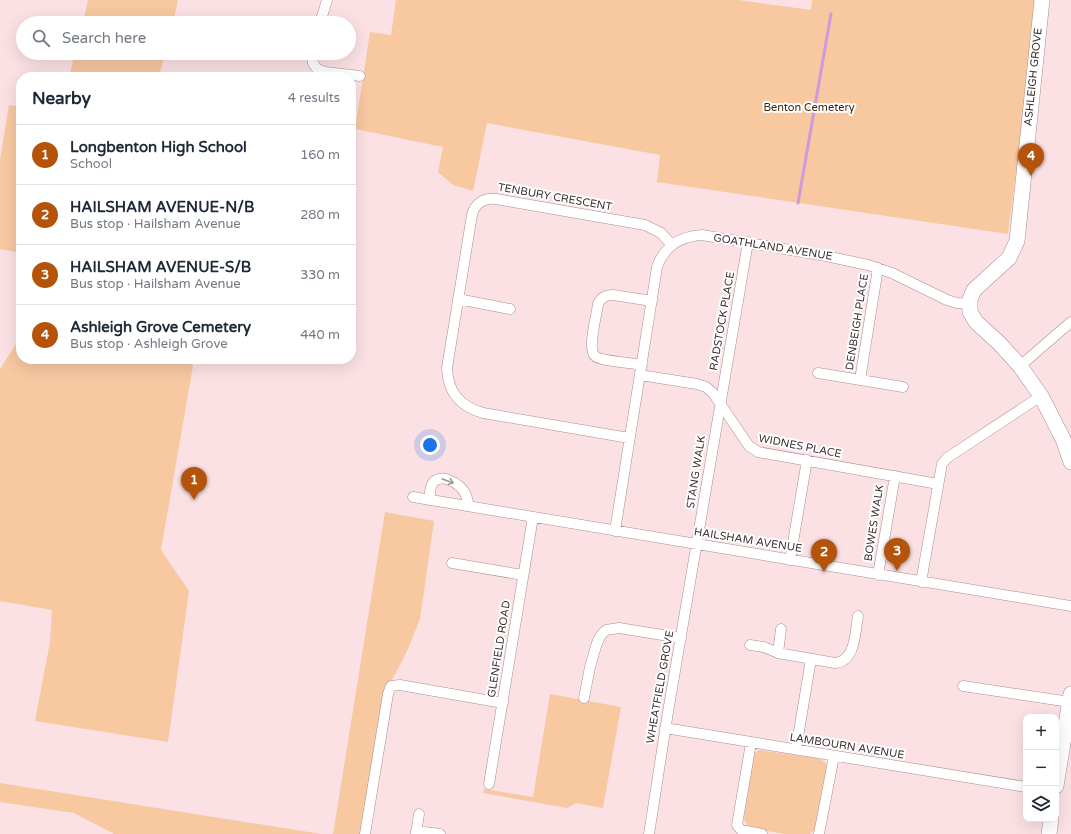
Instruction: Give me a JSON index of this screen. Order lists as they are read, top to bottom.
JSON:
{
  "streets": {
    "street": [
      "ASHLEIGH GROVE",
      "TENBURY CRESCENT",
      "GOATHLAND AVENUE",
      "RADSTOCK PLACE",
      "DENBEIGH PLACE",
      "WIDNES PLACE",
      "STANG WALK",
      "BOWES WALK",
      "HAILSHAM AVENUE",
      "GLENFIELD ROAD",
      "WHEATFIELD GROVE",
      "LAMBOURN AVENUE"
    ]
  },
  "crossings": [
    ["ASHLEIGH GROVE", "GOATHLAND AVENUE"],
    ["TENBURY CRESCENT", "GOATHLAND AVENUE"],
    ["GOATHLAND AVENUE", "RADSTOCK PLACE"],
    ["GOATHLAND AVENUE", "DENBEIGH PLACE"],
    ["RADSTOCK PLACE", "WIDNES PLACE"],
    ["RADSTOCK PLACE", "STANG WALK"],
    ["WIDNES PLACE", "STANG WALK"],
    ["WIDNES PLACE", "BOWES WALK"],
    ["STANG WALK", "HAILSHAM AVENUE"],
    ["STANG WALK", "WHEATFIELD GROVE"],
    ["BOWES WALK", "HAILSHAM AVENUE"],
    ["HAILSHAM AVENUE", "GLENFIELD ROAD"],
    ["HAILSHAM AVENUE", "WHEATFIELD GROVE"],
    ["WHEATFIELD GROVE", "LAMBOURN AVENUE"]
  ],
  "parks": ["Benton Cemetery"],
  "page": {
    "search": "Search here",
    "heading": ["Nearby", "4 results"],
    "list": [
      {
        "mark": "1",
        "name": "Longbenton High School",
        "note": "School",
        "value": "160 m"
      },
      {
        "mark": "2",
        "name": "HAILSHAM AVENUE-N/B",
        "note": "Bus stop · Hailsham Avenue",
        "value": "280 m"
      },
      {
        "mark": "3",
        "name": "HAILSHAM AVENUE-S/B",
        "note": "Bus stop · Hailsham Avenue",
        "value": "330 m"
      },
      {
        "mark": "4",
        "name": "Ashleigh Grove Cemetery",
        "note": "Bus stop · Ashleigh Grove",
        "value": "440 m"
      }
    ],
    "pins": [
      "4",
      "1",
      "3",
      "2"
    ],
    "map_buttons": ["+", "−"]
  }
}
